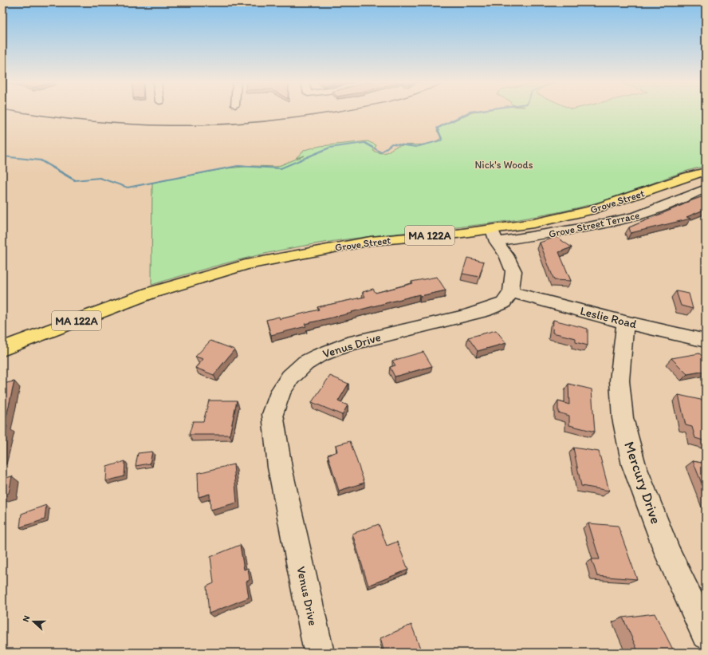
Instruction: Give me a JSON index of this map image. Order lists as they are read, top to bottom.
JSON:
{
  "streets": {
    "main road": ["Grove Street", "MA 122A"],
    "street": [
      "Grove Street Terrace",
      "Leslie Road",
      "Venus Drive",
      "Mercury Drive"
    ]
  },
  "crossings": [
    ["Grove Street", "Grove Street Terrace"],
    ["Leslie Road", "Venus Drive"],
    ["Leslie Road", "Mercury Drive"]
  ],
  "parks": ["Nick's Woods"],
  "north": "left"
}
